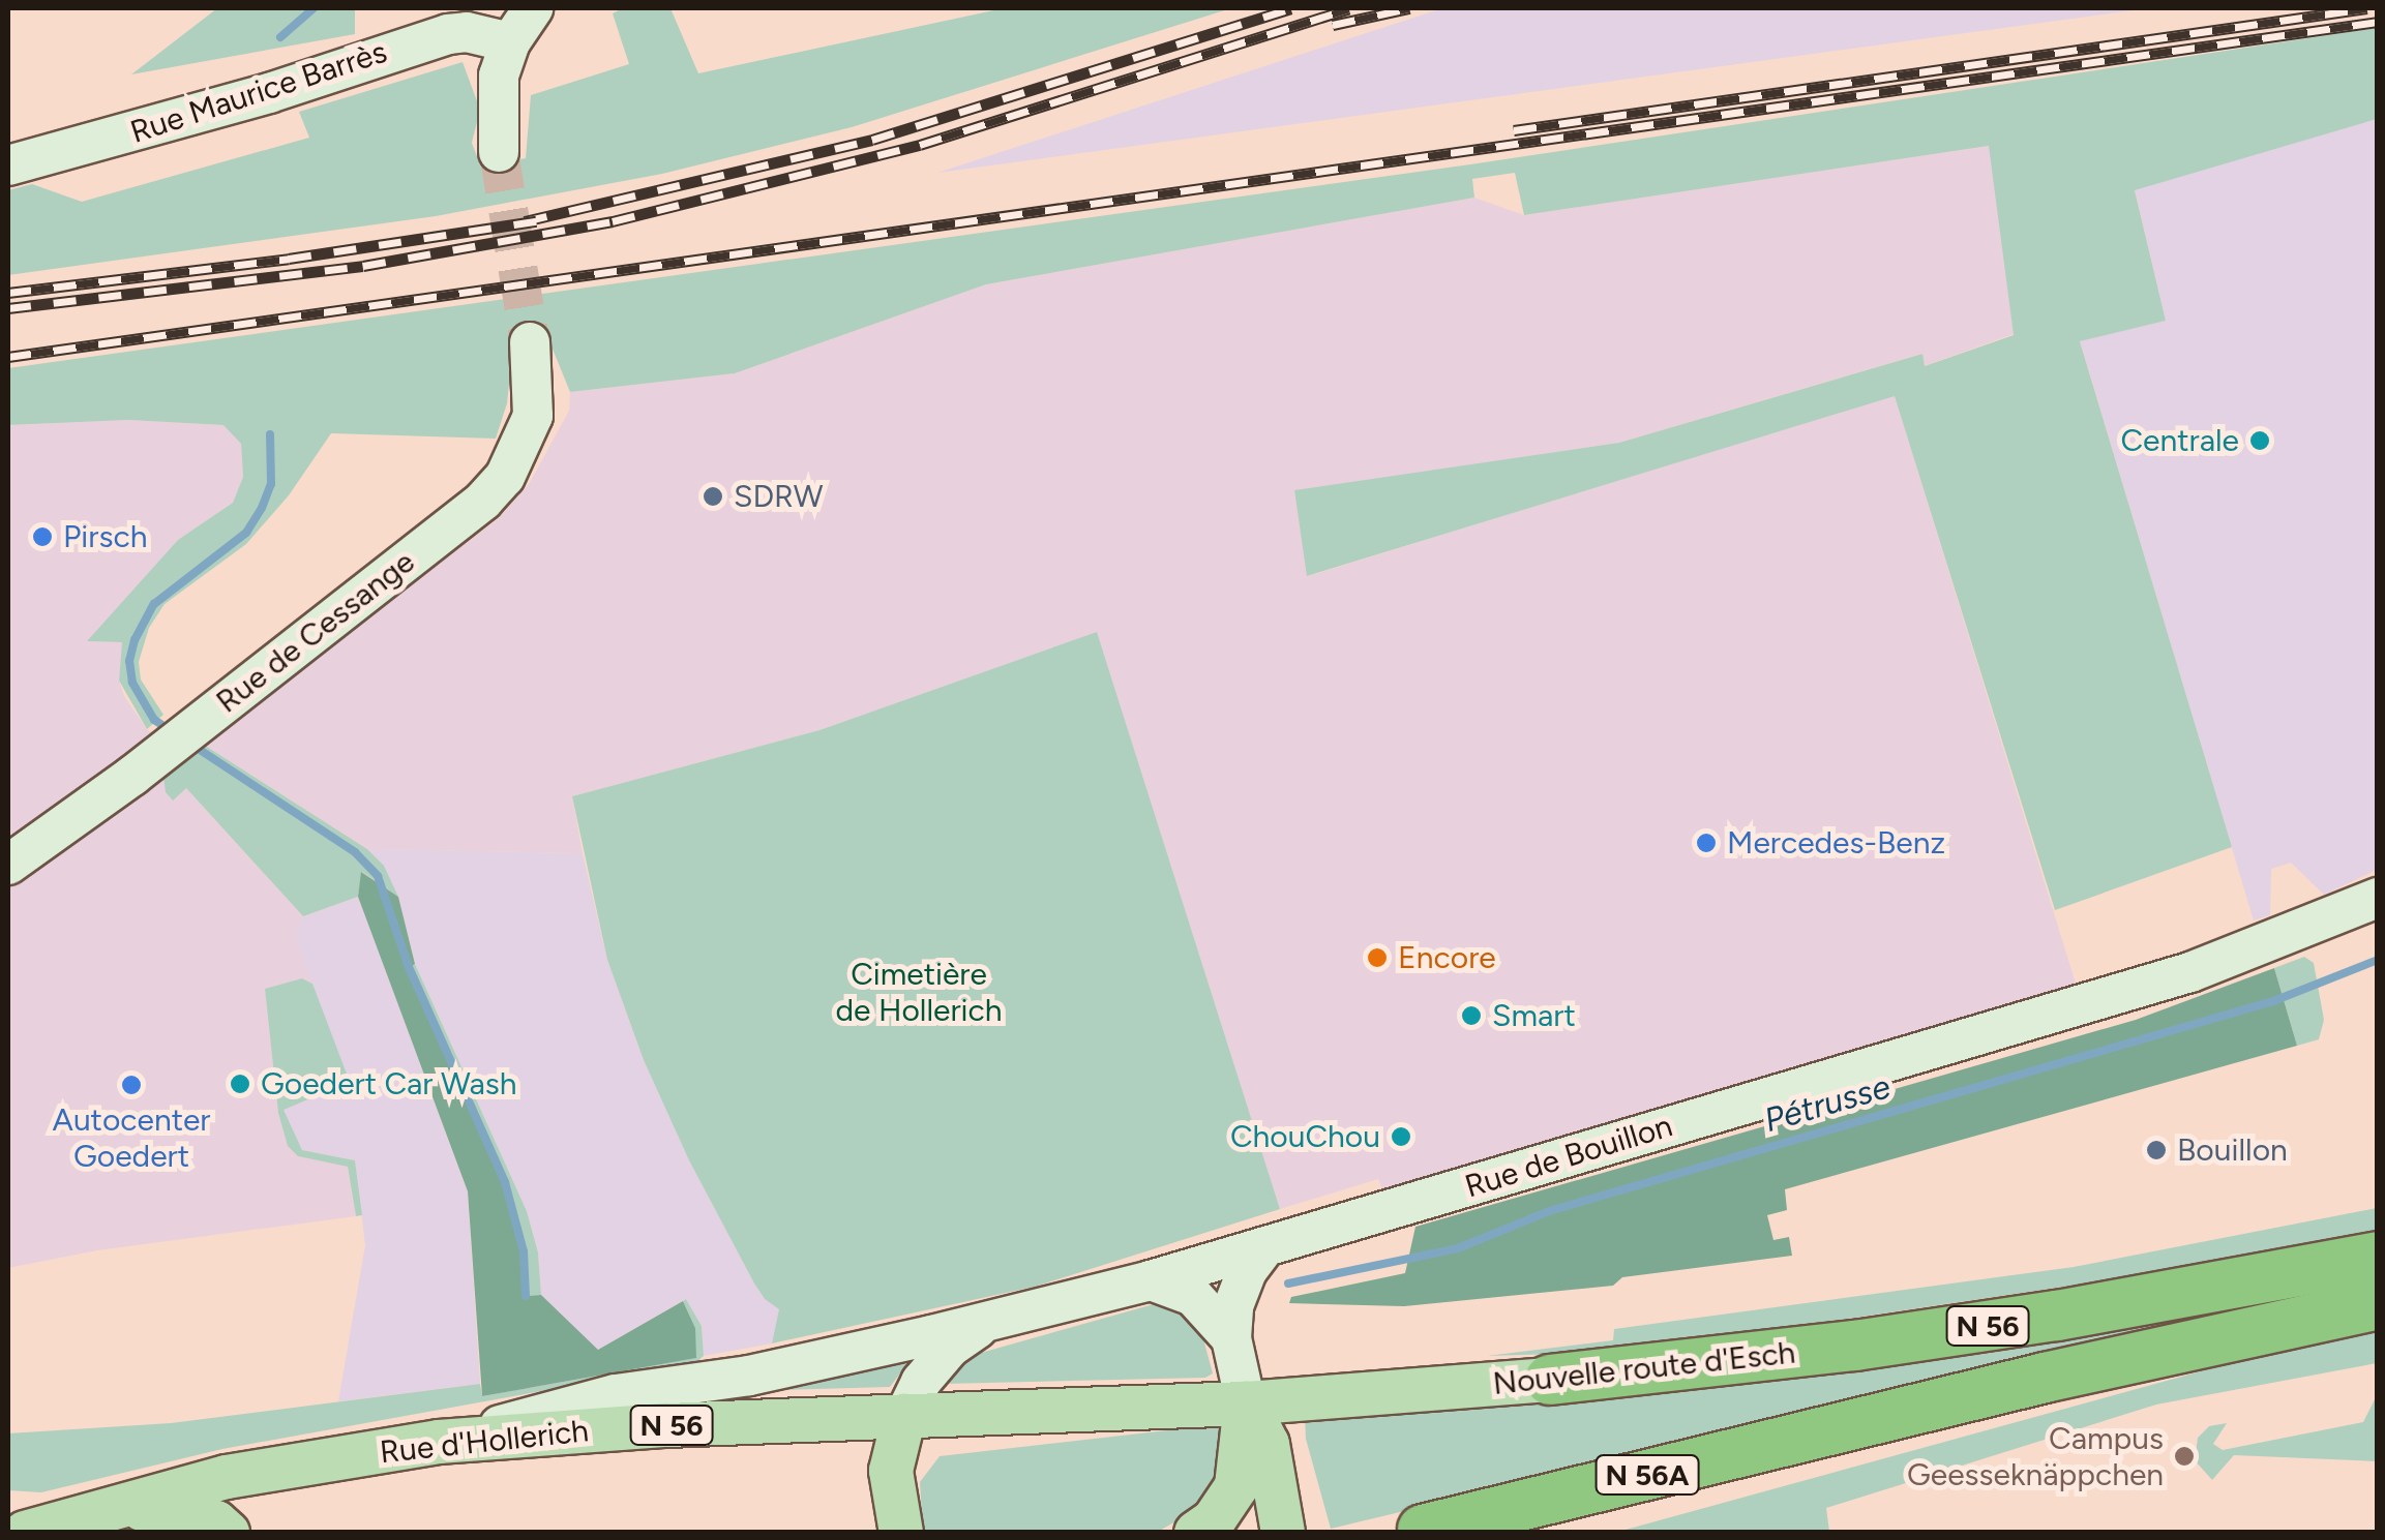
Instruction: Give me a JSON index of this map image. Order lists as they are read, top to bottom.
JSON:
{
  "streets": {
    "highway": ["N 56", "Nouvelle route d'Esch", "N 56A"],
    "main road": ["Rue d'Hollerich"],
    "street": ["Rue Maurice Barrès", "Rue de Cessange", "Rue de Bouillon"]
  },
  "crossings": [
    ["Rue de Bouillon", "Rue d'Hollerich"],
    ["N 56", "Rue d'Hollerich"],
    ["N 56", "N 56A"],
    ["Nouvelle route d'Esch", "Rue d'Hollerich"]
  ],
  "water": ["Pétrusse"],
  "parks": ["Cimetière de Hollerich"],
  "places": [
    "Centrale",
    "SDRW",
    "Pirsch",
    "Mercedes-Benz",
    "Encore",
    "Smart",
    "Goedert Car Wash",
    "Autocenter Goedert",
    "ChouChou",
    "Bouillon",
    "Campus Geesseknäppchen"
  ]
}
